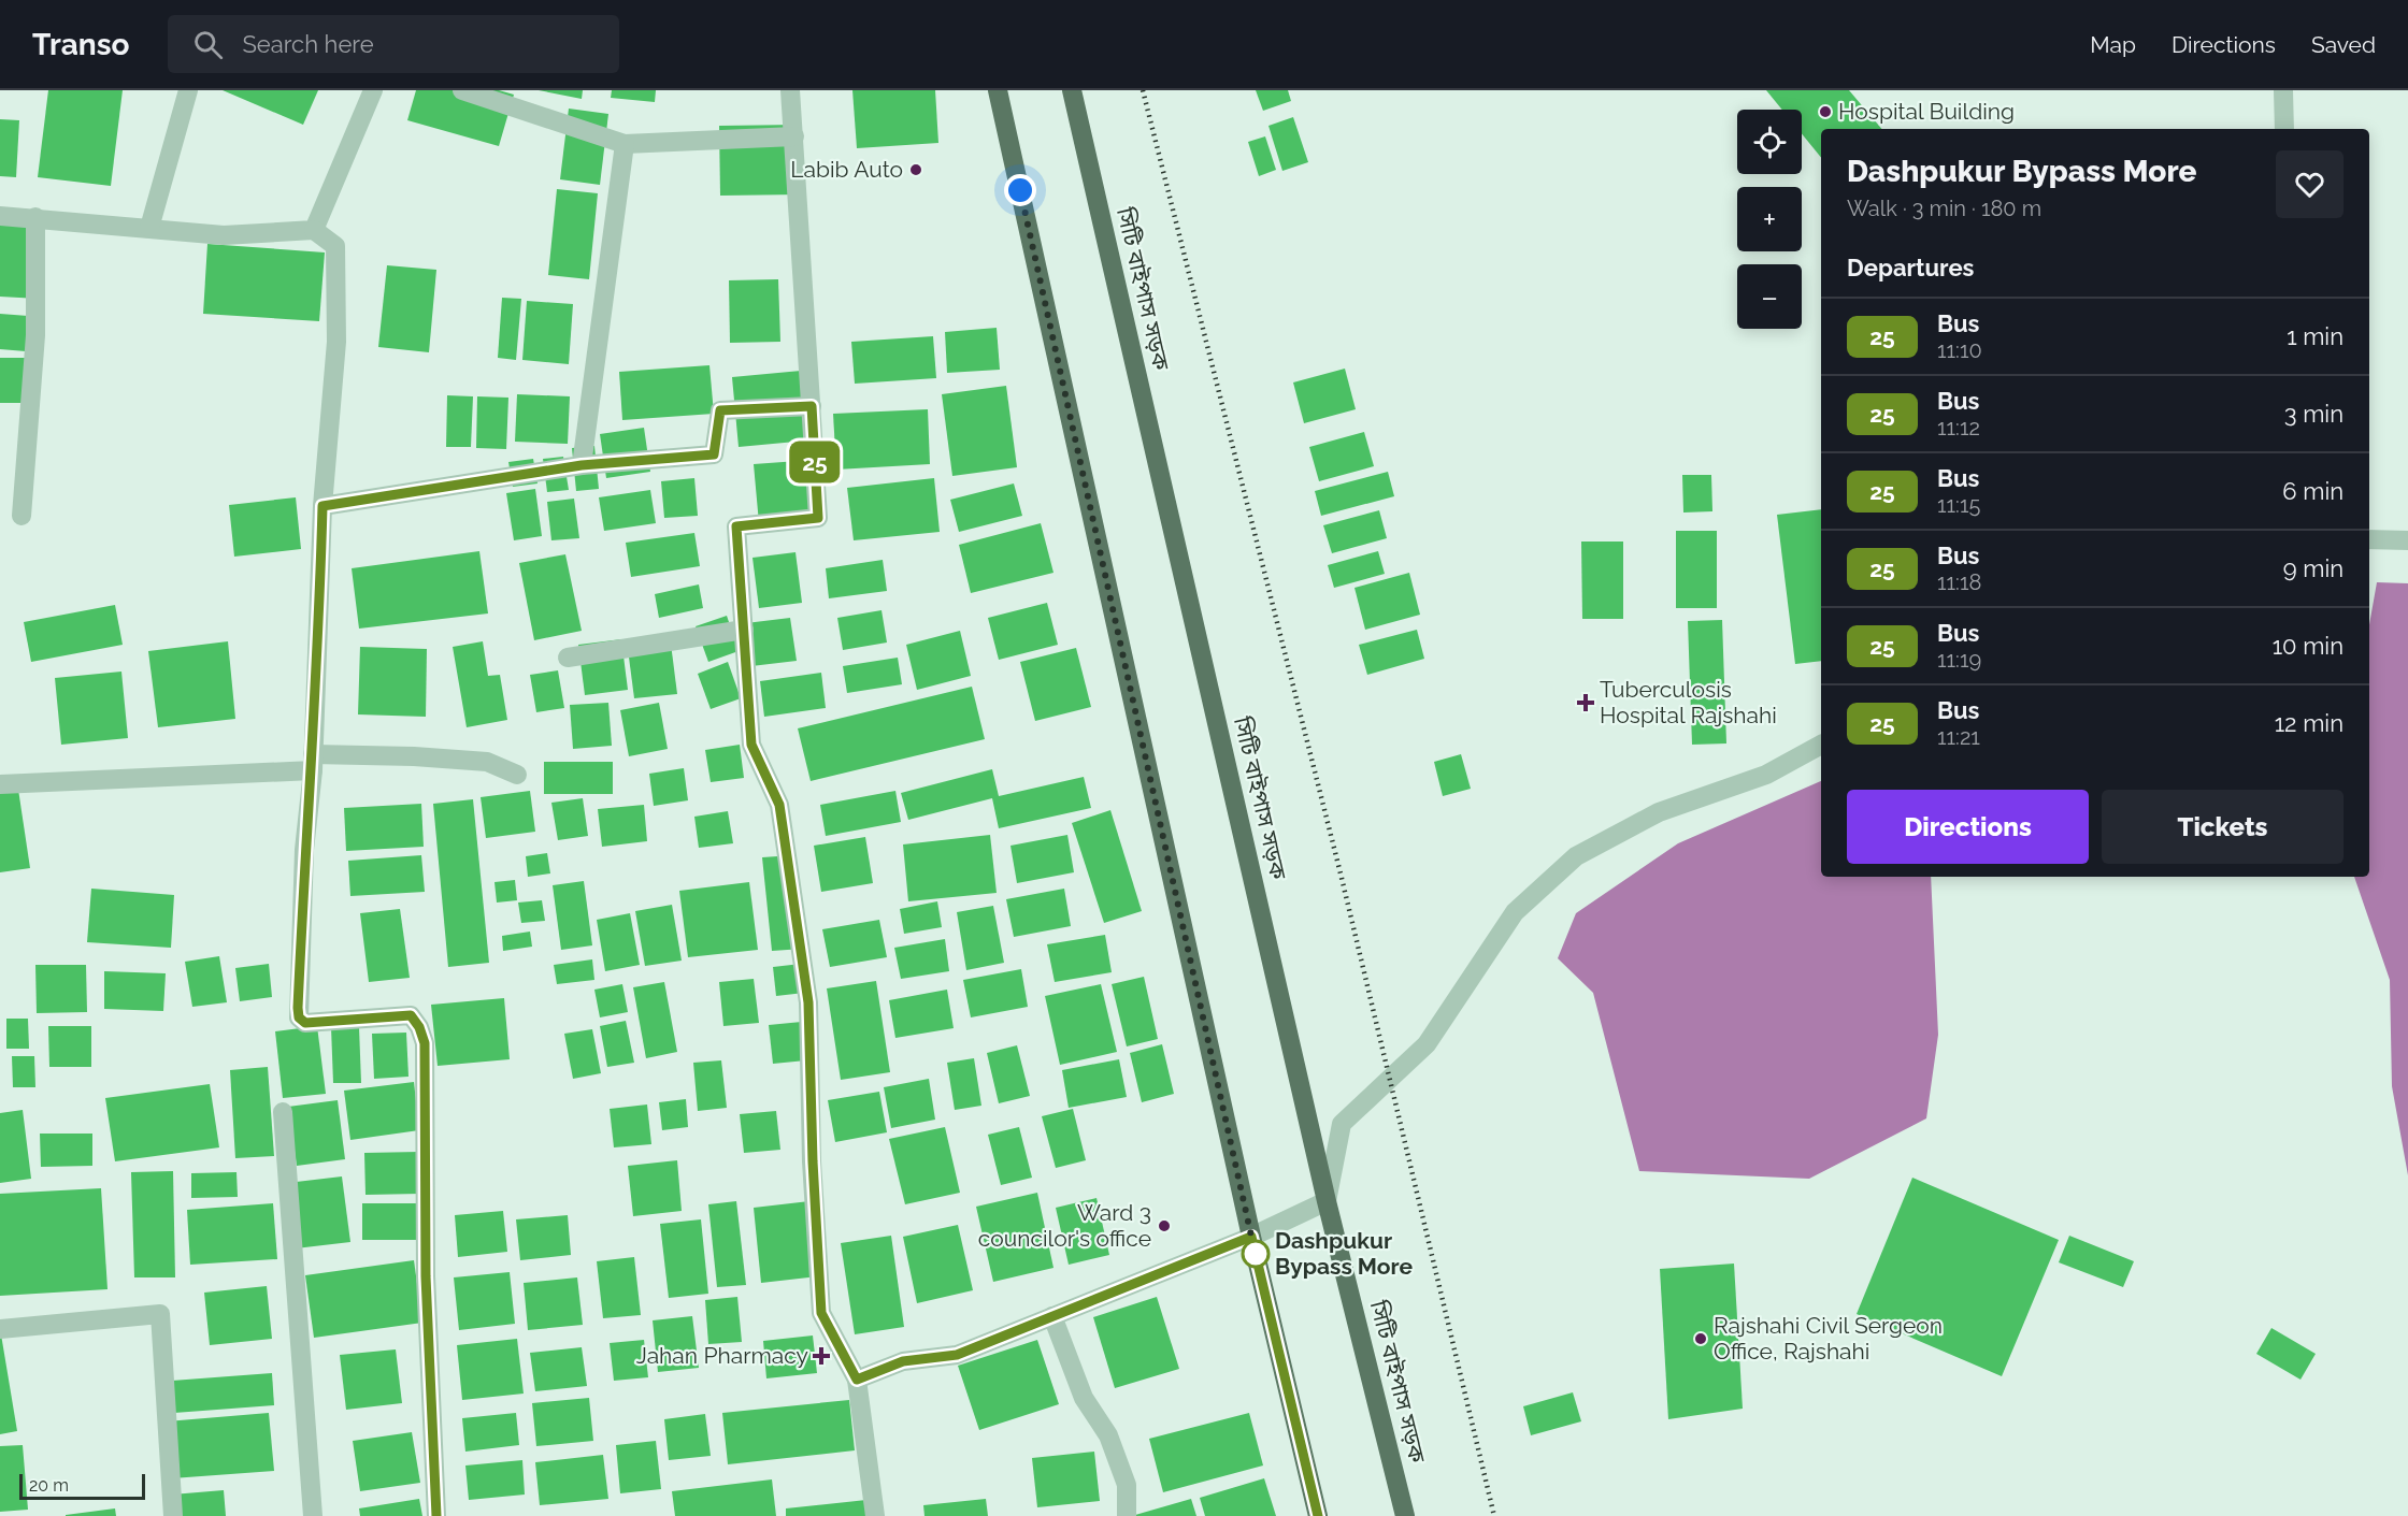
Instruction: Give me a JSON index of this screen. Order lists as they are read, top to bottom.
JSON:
{
  "streets": {
    "main road": ["সিটি বাইপাস সড়ক"]
  },
  "places": {
    "other": [
      "Hospital Building",
      "Labib Auto",
      "Ward 3 councilor's office",
      "Dashpukur Bypass More",
      "Rajshahi Civil Sergeon Office, Rajshahi"
    ],
    "health": ["Tuberculosis Hospital Rajshahi", "Jahan Pharmacy"]
  },
  "lines": ["bus line 25"],
  "scale_bar": "20 m",
  "page": {
    "header": "Transo",
    "search": "Search here",
    "nav": ["Map", "Directions", "Saved"],
    "on_map": "25",
    "map_buttons": ["+", "−"],
    "heading": [
      ["Dashpukur Bypass More", "Walk · 3 min · 180 m"],
      "Departures"
    ],
    "list": [
      {
        "mark": "25",
        "name": "Bus",
        "note": "11:10",
        "value": "1 min"
      },
      {
        "mark": "25",
        "name": "Bus",
        "note": "11:12",
        "value": "3 min"
      },
      {
        "mark": "25",
        "name": "Bus",
        "note": "11:15",
        "value": "6 min"
      },
      {
        "mark": "25",
        "name": "Bus",
        "note": "11:18",
        "value": "9 min"
      },
      {
        "mark": "25",
        "name": "Bus",
        "note": "11:19",
        "value": "10 min"
      },
      {
        "mark": "25",
        "name": "Bus",
        "note": "11:21",
        "value": "12 min"
      }
    ],
    "buttons": ["Directions", "Tickets"],
    "scale": "20 m"
  }
}
